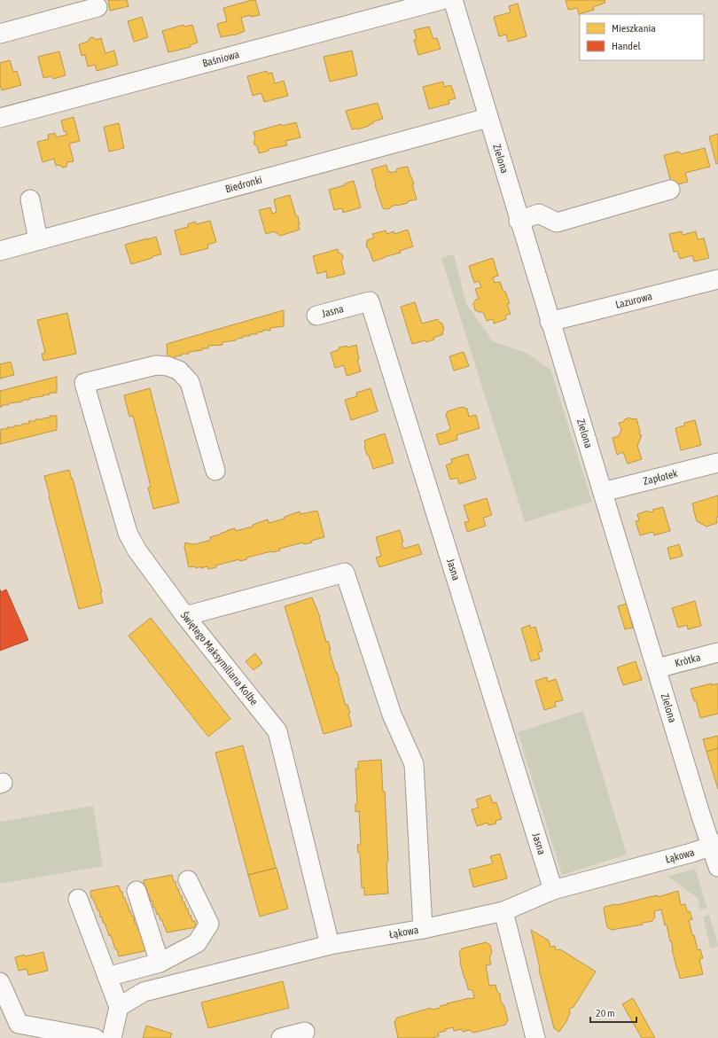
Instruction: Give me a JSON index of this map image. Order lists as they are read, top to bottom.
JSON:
{
  "streets": {
    "street": [
      "Baśniowa",
      "Zielona",
      "Biedronki",
      "Lazurowa",
      "Jasna",
      "Zapłotek",
      "Świętego Maksymiliana Kolbe",
      "Krótka",
      "Łąkowa"
    ]
  },
  "crossings": [
    ["Zielona", "Biedronki"],
    ["Zielona", "Lazurowa"],
    ["Zielona", "Zapłotek"],
    ["Zielona", "Krótka"],
    ["Zielona", "Łąkowa"],
    ["Jasna", "Łąkowa"],
    ["Świętego Maksymiliana Kolbe", "Łąkowa"]
  ],
  "legend": ["Mieszkania", "Handel"],
  "scale_bar": "20 m"
}
